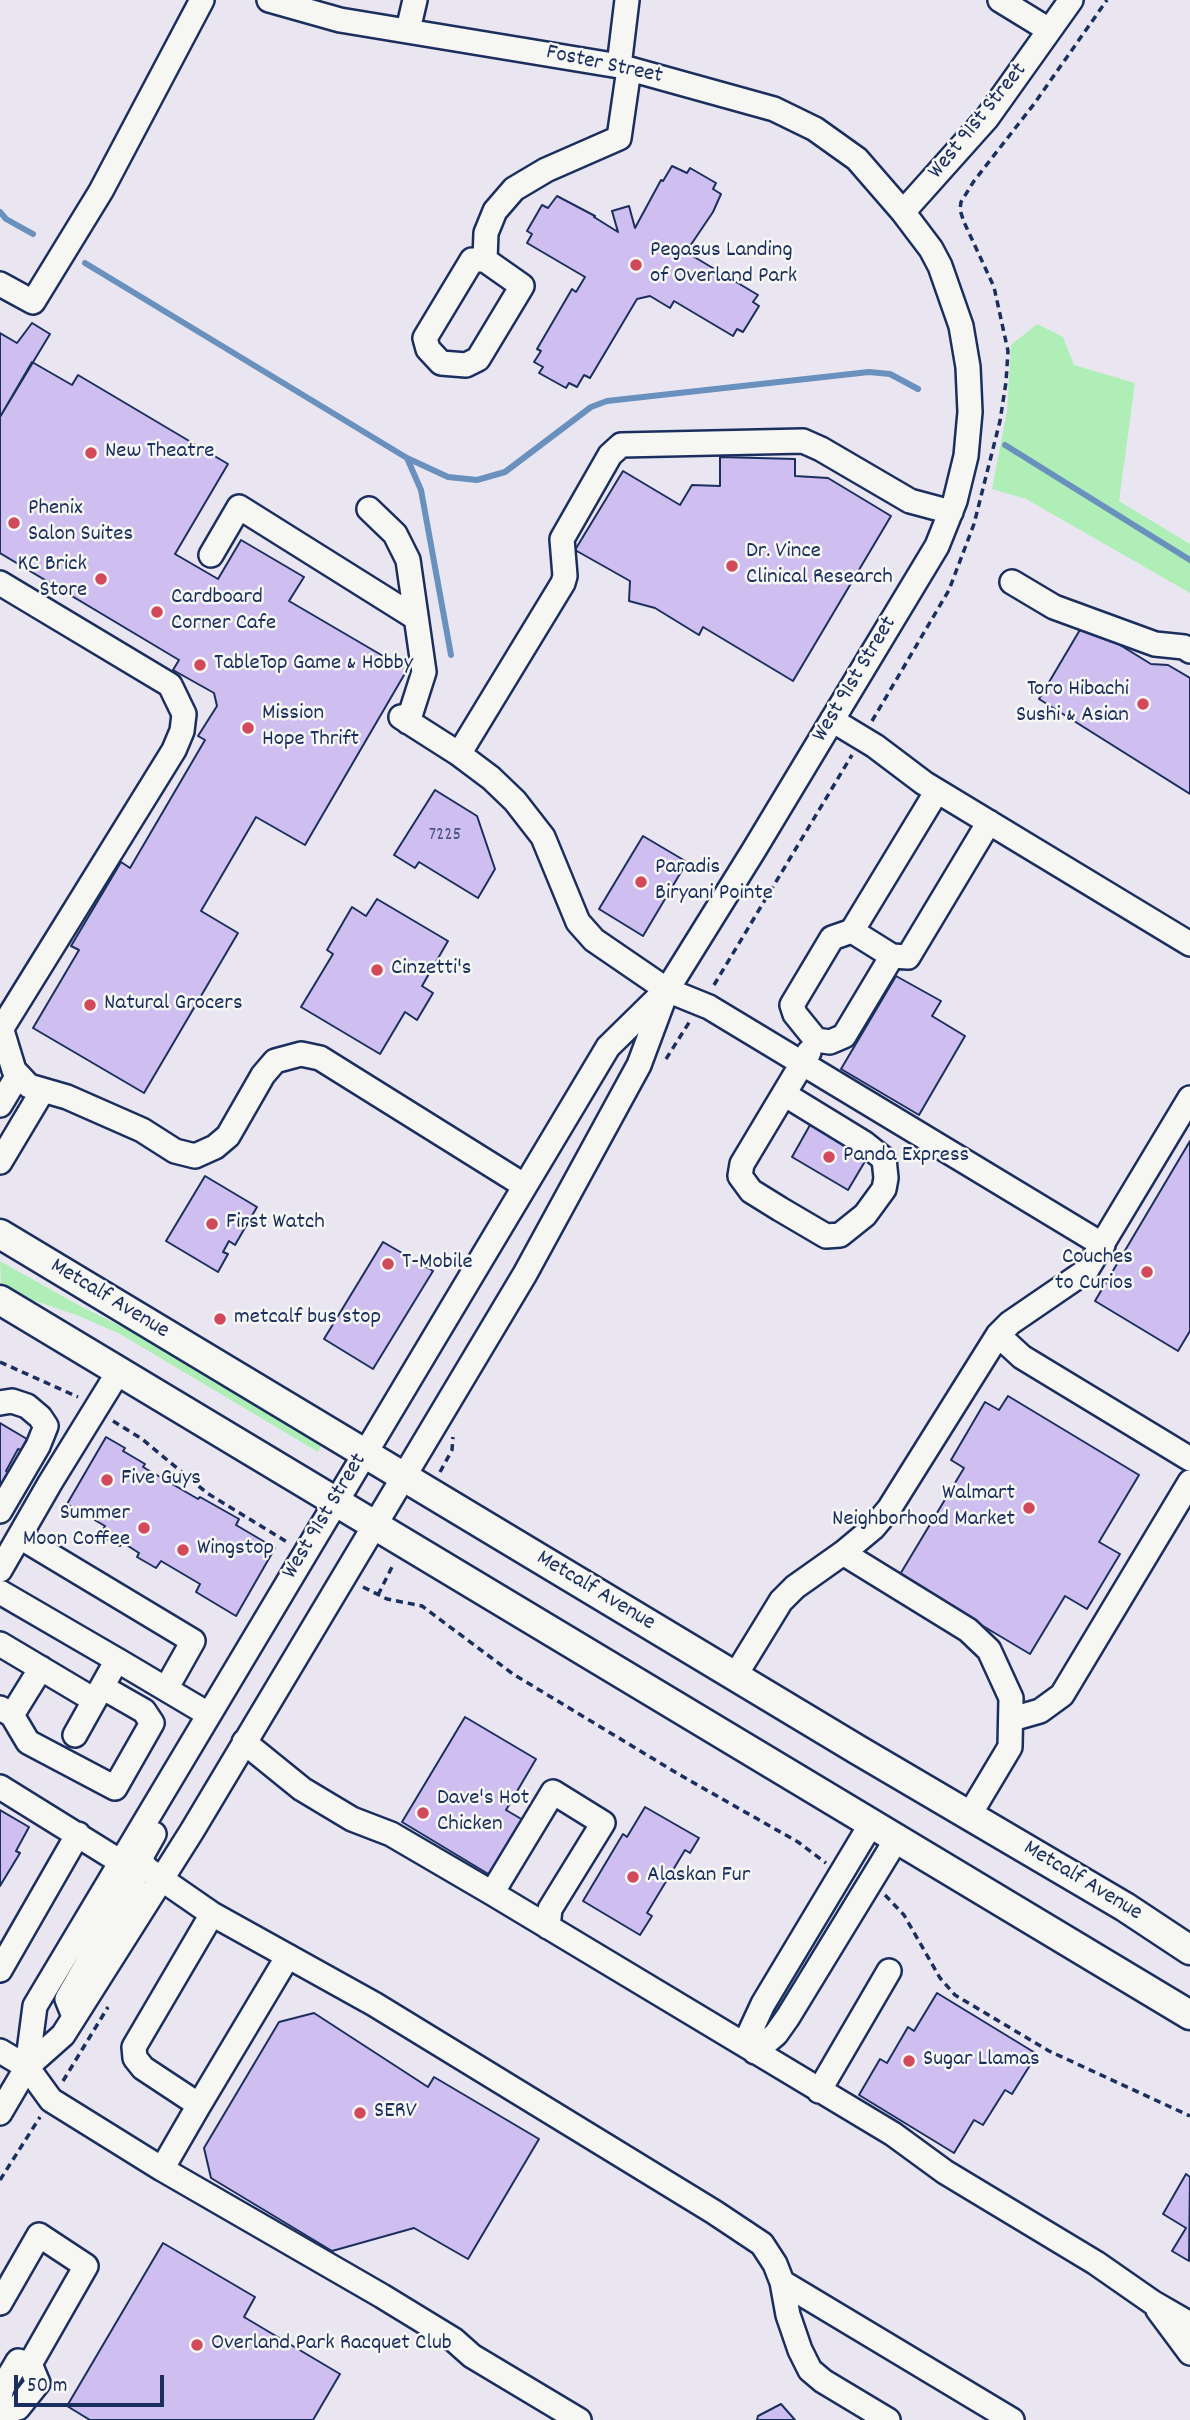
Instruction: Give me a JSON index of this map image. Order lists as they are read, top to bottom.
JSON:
{
  "streets": {
    "main road": ["Metcalf Avenue"],
    "street": ["Foster Street", "West 91st Street"]
  },
  "crossings": [
    ["Foster Street", "West 91st Street"],
    ["West 91st Street", "Metcalf Avenue"]
  ],
  "places": [
    "Pegasus Landing of Overland Park",
    "New Theatre",
    "Phenix Salon Suites",
    "Dr. Vince Clinical Research",
    "KC Brick Store",
    "Cardboard Corner Cafe",
    "TableTop Game & Hobby",
    "Toro Hibachi Sushi & Asian",
    "Mission Hope Thrift",
    "Paradis Biryani Pointe",
    "Cinzetti's",
    "Natural Grocers",
    "Panda Express",
    "First Watch",
    "T-Mobile",
    "Couches to Curios",
    "metcalf bus stop",
    "Five Guys",
    "Walmart Neighborhood Market",
    "Summer Moon Coffee",
    "Wingstop",
    "Dave's Hot Chicken",
    "Alaskan Fur",
    "Sugar Llamas",
    "SERV",
    "Overland Park Racquet Club"
  ],
  "house_numbers": ["7225"],
  "scale_bar": "50 m"
}
